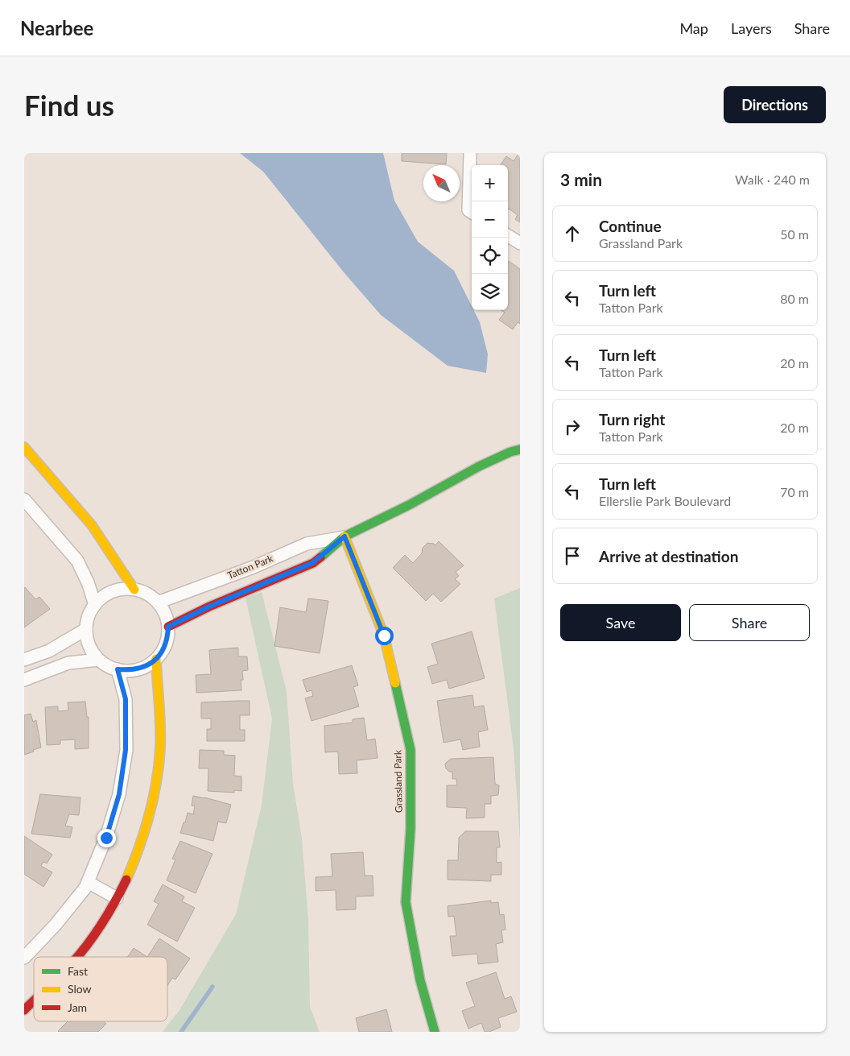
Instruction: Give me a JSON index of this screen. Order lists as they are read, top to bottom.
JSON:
{
  "streets": {
    "street": ["Tatton Park", "Grassland Park"]
  },
  "crossings": [
    ["Tatton Park", "Grassland Park"]
  ],
  "legend": ["Fast", "Slow", "Jam"],
  "north": "top left",
  "page": {
    "header": "Nearbee",
    "nav": ["Map", "Layers", "Share"],
    "buttons": [
      "Directions",
      ["Save", "Share"]
    ],
    "title": "Find us",
    "heading": ["3 min", "Walk · 240 m"],
    "map_buttons": ["+", "−"],
    "list": [
      ["Continue", "Grassland Park", "50 m"],
      ["Turn left", "Tatton Park", "80 m"],
      ["Turn left", "Tatton Park", "20 m"],
      ["Turn right", "Tatton Park", "20 m"],
      ["Turn left", "Ellerslie Park Boulevard", "70 m"],
      "Arrive at destination"
    ]
  }
}
